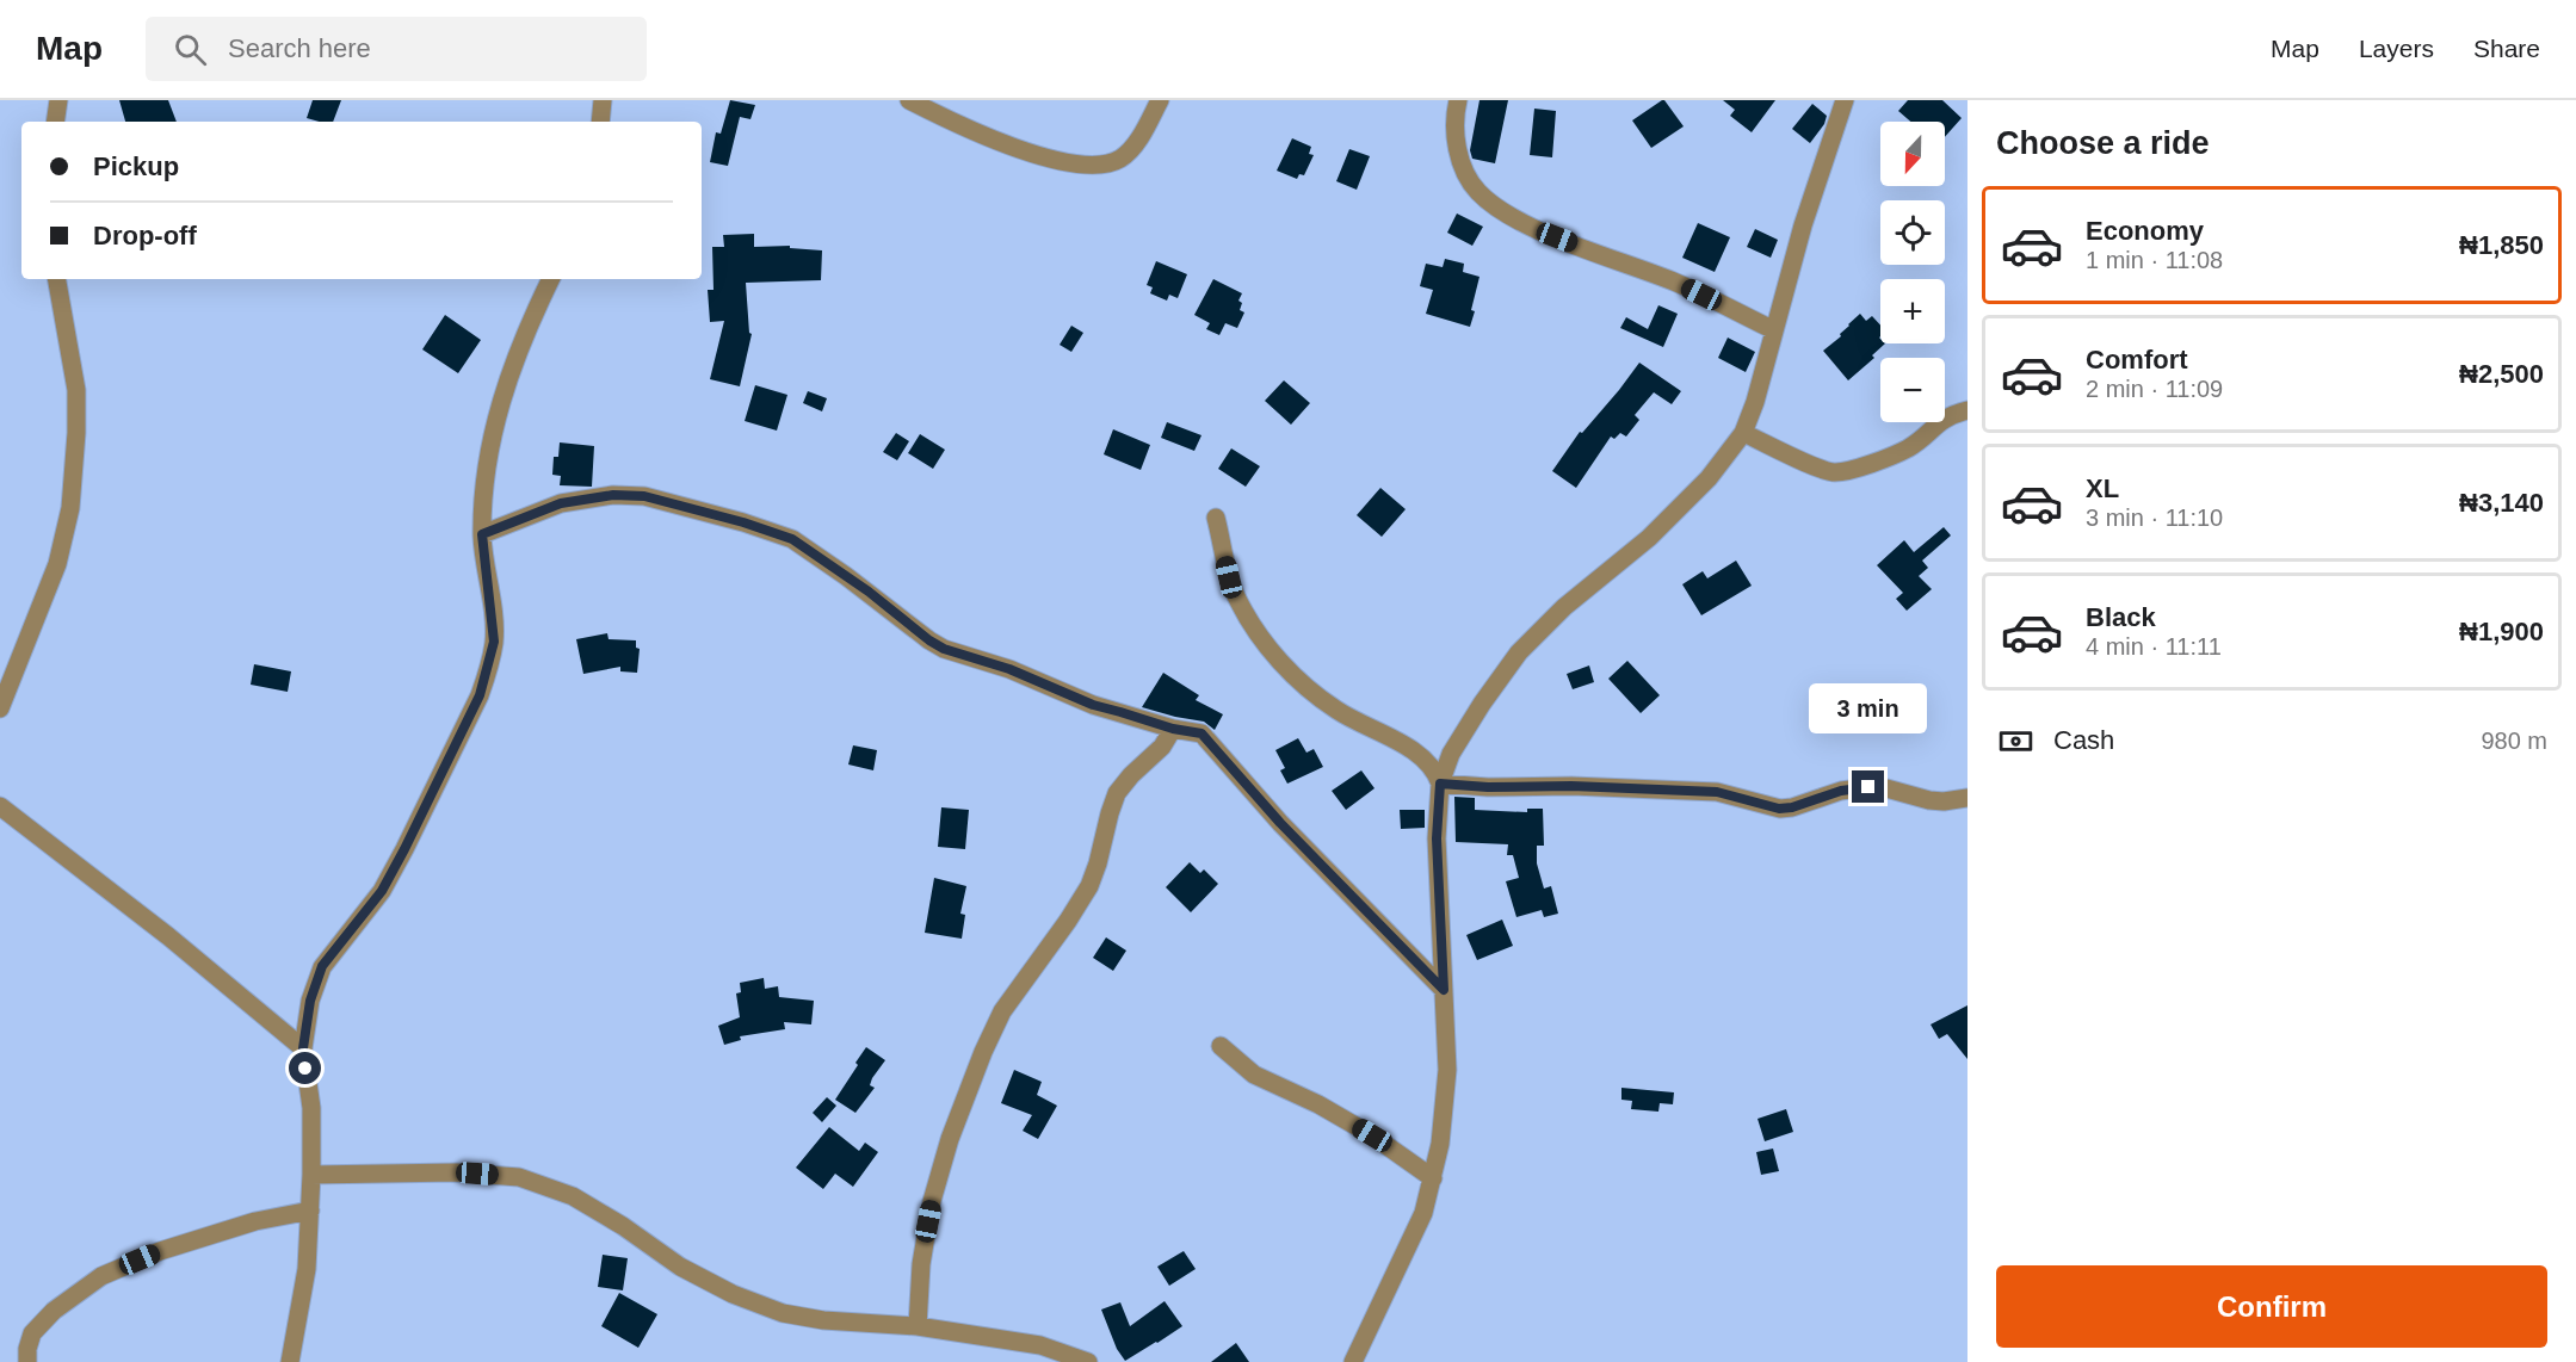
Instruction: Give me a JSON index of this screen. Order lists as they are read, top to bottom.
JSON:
{
  "north": "bottom",
  "page": {
    "header": "Map",
    "search": "Search here",
    "nav": ["Map", "Layers", "Share"],
    "heading": "Choose a ride",
    "map_buttons": ["+", "−"],
    "banner": ["Pickup", "Drop-off"],
    "list": [
      {
        "name": "Economy",
        "note": "1 min · 11:08",
        "value": "₦1,850"
      },
      {
        "name": "Comfort",
        "note": "2 min · 11:09",
        "value": "₦2,500"
      },
      {
        "name": "XL",
        "note": "3 min · 11:10",
        "value": "₦3,140"
      },
      {
        "name": "Black",
        "note": "4 min · 11:11",
        "value": "₦1,900"
      }
    ],
    "bubble": "3 min",
    "pay": ["Cash", "980 m"],
    "buttons": "Confirm"
  }
}
